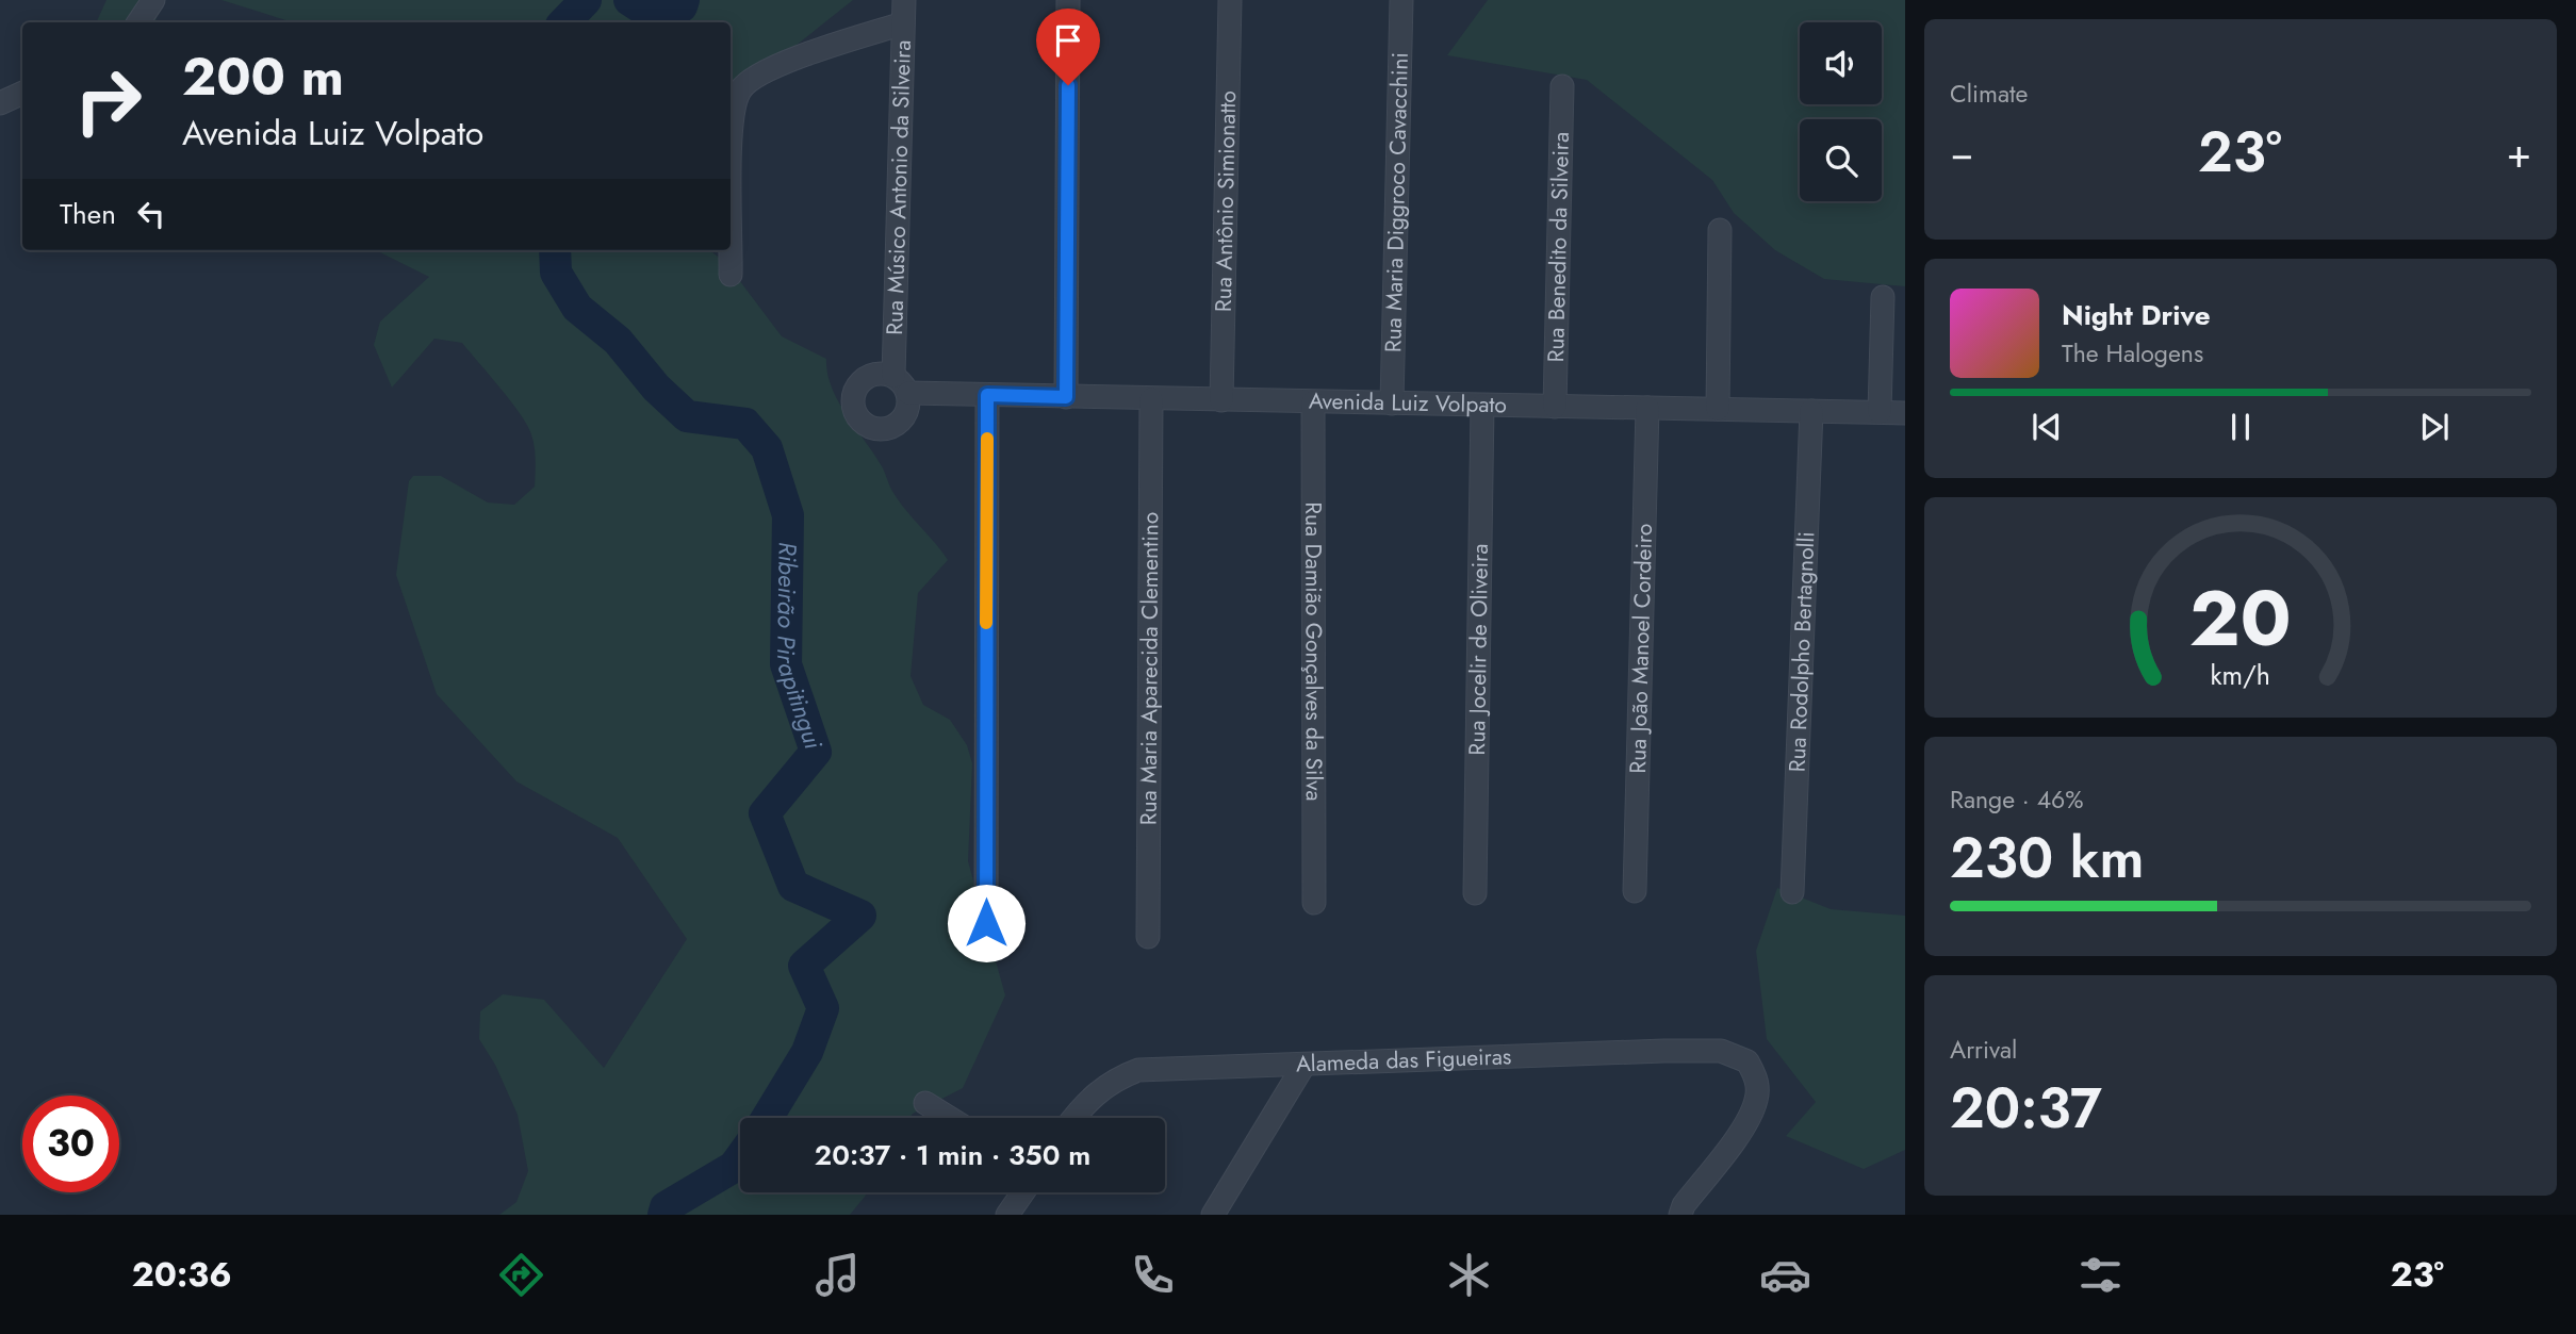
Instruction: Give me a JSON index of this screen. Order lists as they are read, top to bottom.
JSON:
{
  "streets": {
    "street": [
      "Rua Músico Antonio da Silveira",
      "Rua Antônio Simionatto",
      "Rua Maria Diggroco Cavacchini",
      "Rua Benedito da Silveira",
      "Avenida Luiz Volpato",
      "Rua Jocelir de Oliveira",
      "Rua João Manoel Cordeiro",
      "Rua Rodolpho Bertagnolli",
      "Rua Damião Gonçalves da Silva",
      "Rua Maria Aparecida Clementino",
      "Alameda das Figueiras"
    ]
  },
  "crossings": [
    ["Rua Músico Antonio da Silveira", "Avenida Luiz Volpato"],
    ["Rua Antônio Simionatto", "Avenida Luiz Volpato"],
    ["Rua Maria Diggroco Cavacchini", "Avenida Luiz Volpato"],
    ["Rua Benedito da Silveira", "Avenida Luiz Volpato"],
    ["Avenida Luiz Volpato", "Rua Jocelir de Oliveira"],
    ["Avenida Luiz Volpato", "Rua João Manoel Cordeiro"],
    ["Avenida Luiz Volpato", "Rua Rodolpho Bertagnolli"],
    ["Avenida Luiz Volpato", "Rua Damião Gonçalves da Silva"],
    ["Avenida Luiz Volpato", "Rua Maria Aparecida Clementino"]
  ],
  "water": ["Ribeirão Pirapitingui"],
  "page": {
    "tile": [
      "Climate",
      ["Range · 46%", "230 km"],
      ["Arrival", "20:37"]
    ],
    "turn": ["200 m", "Avenida Luiz Volpato"],
    "heat": ["−", "23°", "+"],
    "then": "Then",
    "song": ["Night Drive", "The Halogens"],
    "limit": "30",
    "trip": "20:37 · 1 min · 350 m",
    "tabs": ["20:36", "23°"],
    "gauge": ["20", "km/h"]
  }
}
